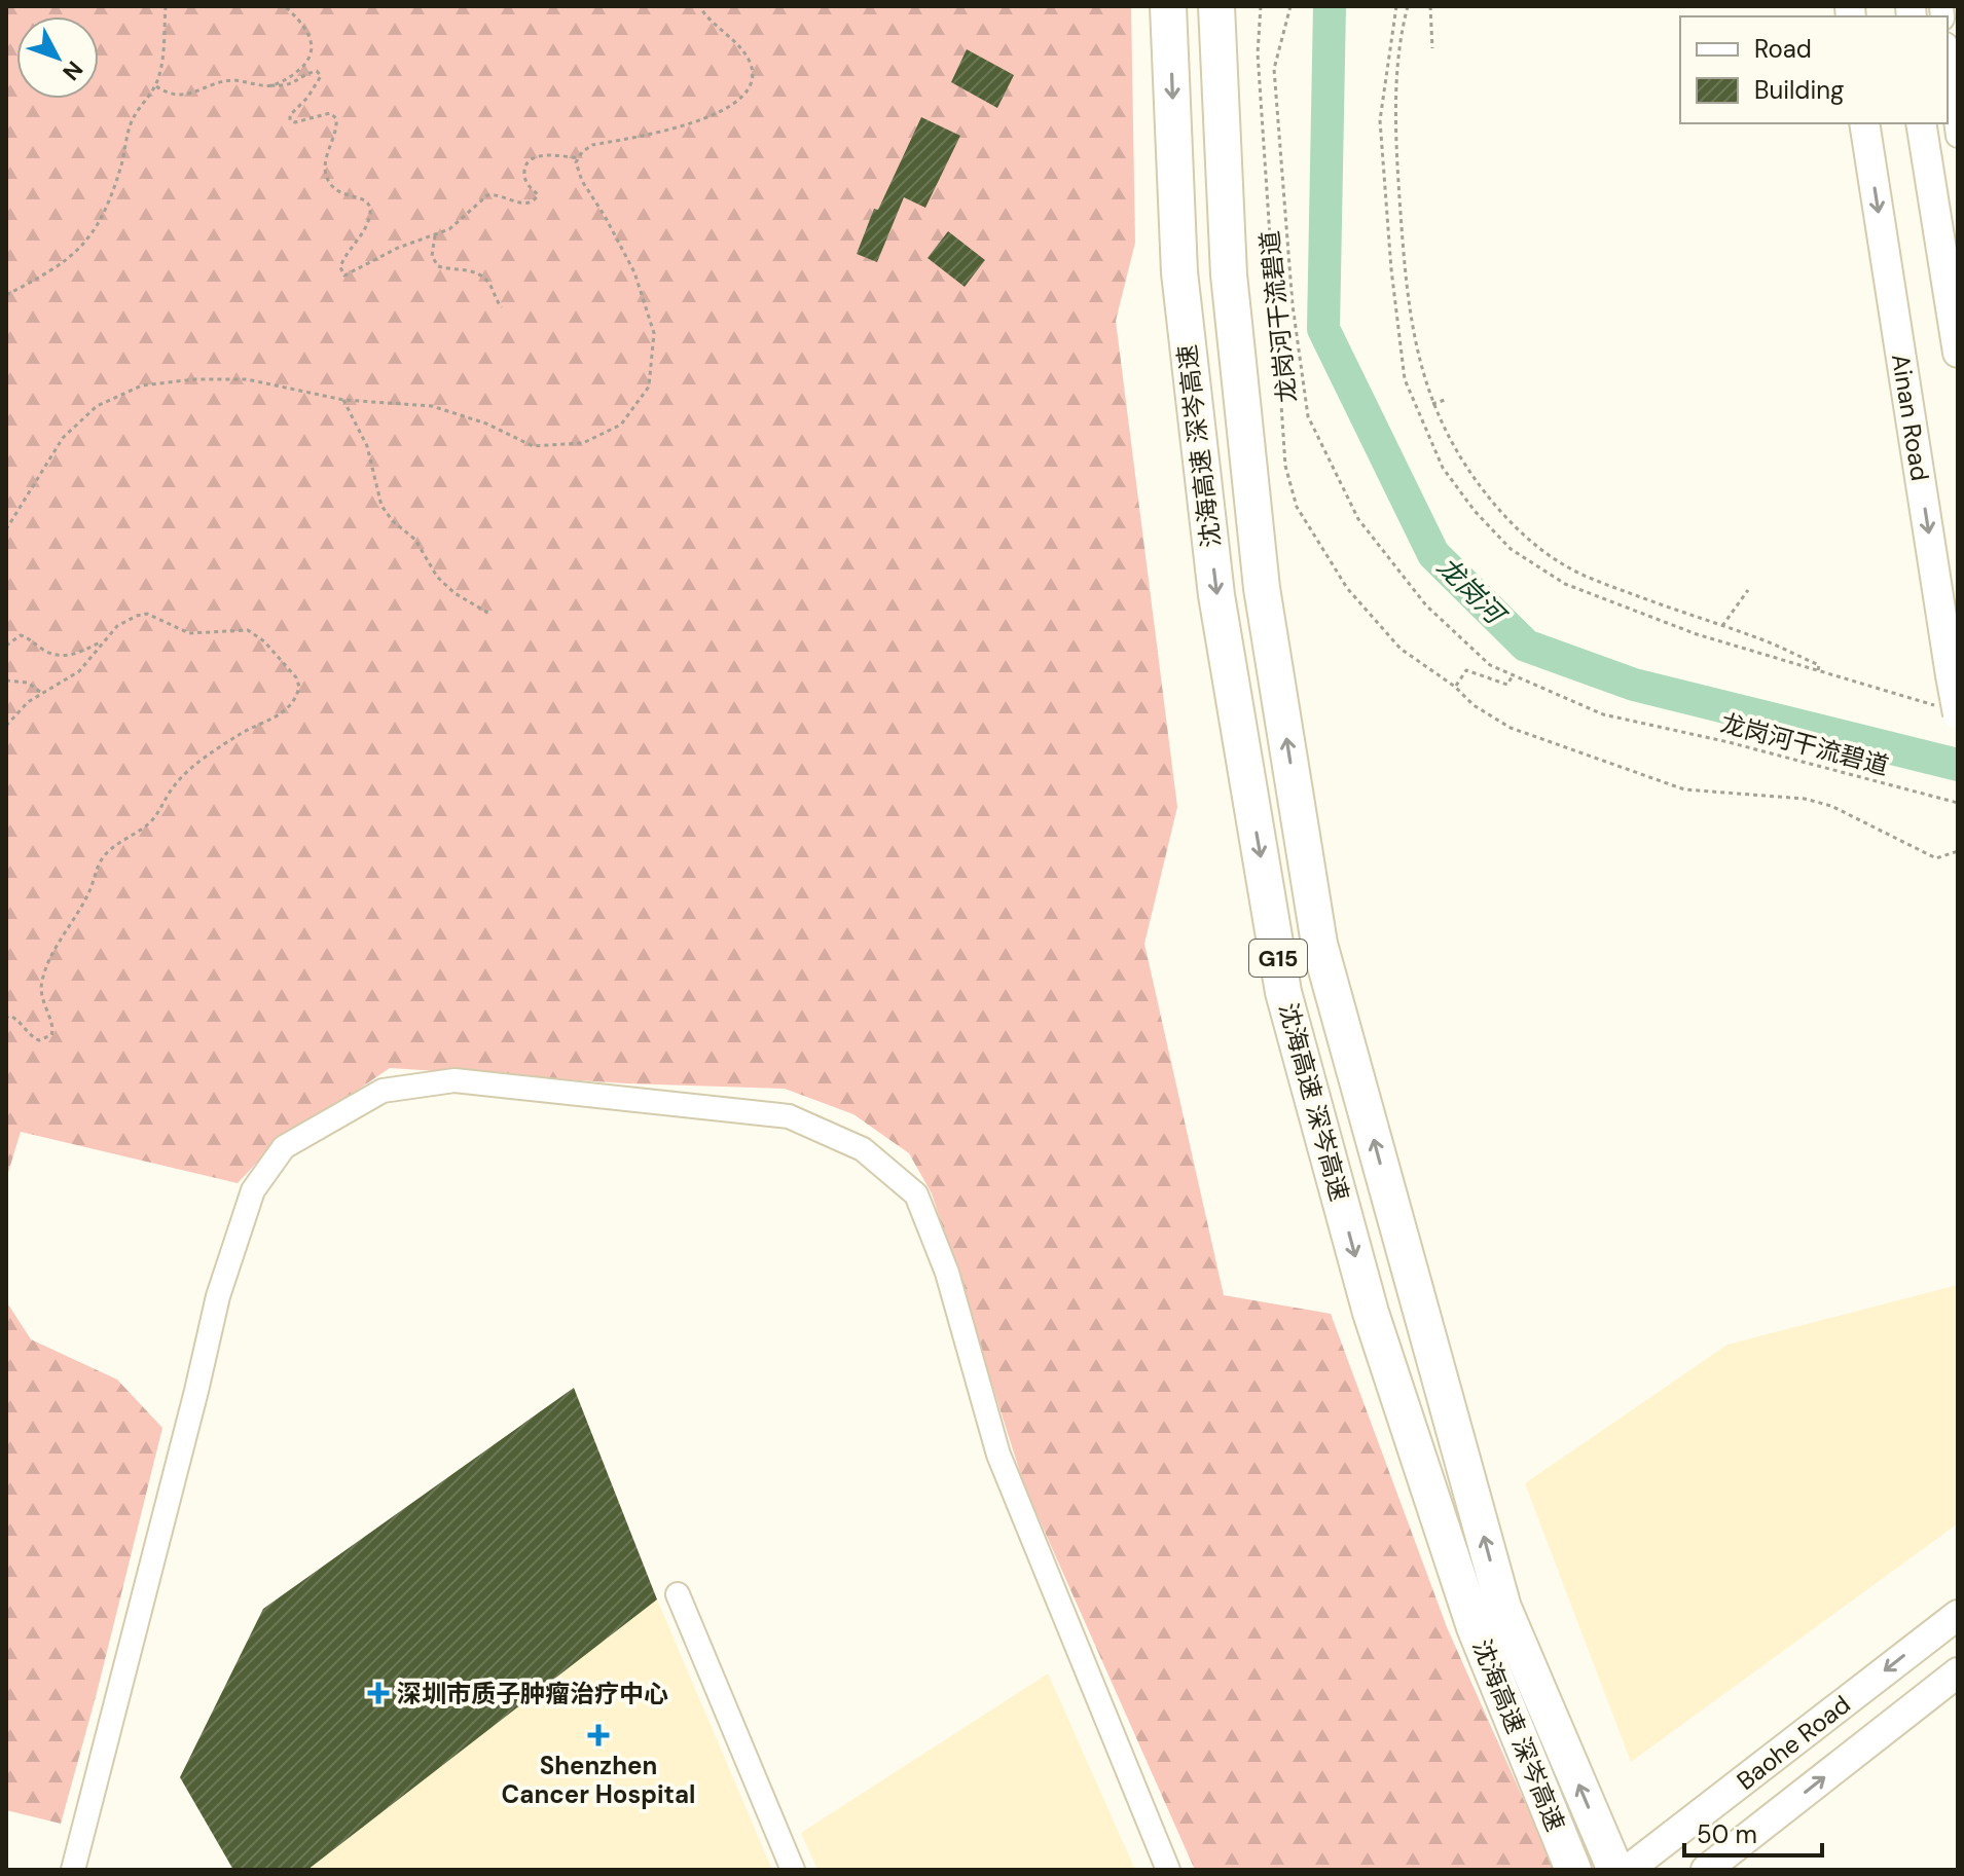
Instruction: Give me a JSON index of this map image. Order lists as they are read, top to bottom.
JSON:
{
  "streets": {
    "highway": ["沈海高速 深岑高速", "G15"],
    "main road": ["Ainan Road", "Baohe Road"],
    "path": ["龙岗河干流碧道"]
  },
  "water": ["龙岗河"],
  "places": {
    "health": ["深圳市质子肿瘤治疗中心", "Shenzhen Cancer Hospital"]
  },
  "legend": ["Road", "Building"],
  "scale_bar": "50 m",
  "north": "bottom right"
}
